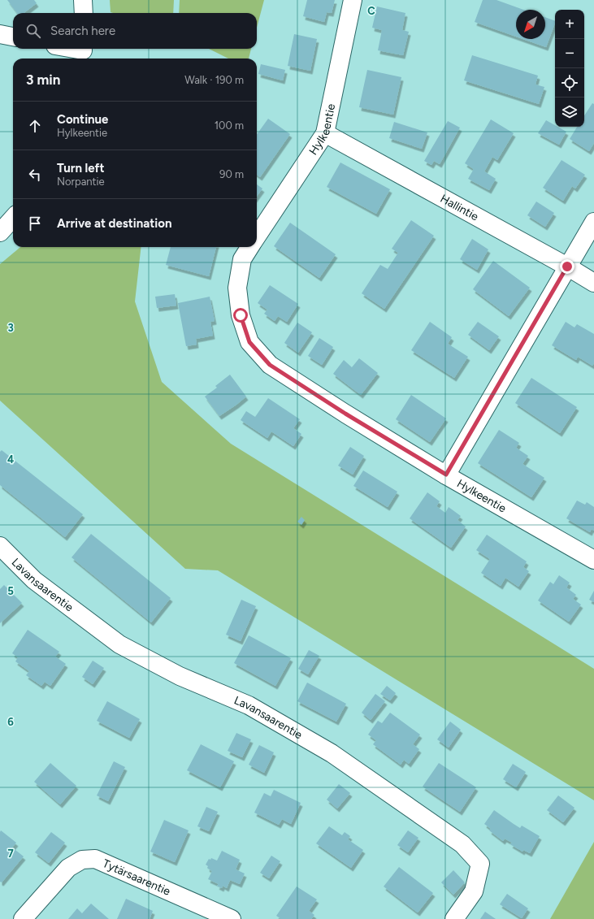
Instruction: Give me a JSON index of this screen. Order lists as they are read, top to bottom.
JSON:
{
  "streets": {
    "street": [
      "Hylkeentie",
      "Hallintie",
      "Lavansaarentie",
      "Tytärsaarentie"
    ]
  },
  "crossings": [
    ["Hylkeentie", "Hallintie"]
  ],
  "north": "bottom left",
  "page": {
    "map_buttons": ["+", "−"],
    "search": "Search here",
    "heading": ["3 min", "Walk · 190 m"],
    "list": [
      ["Continue", "Hylkeentie", "100 m"],
      ["Turn left", "Norpantie", "90 m"],
      "Arrive at destination"
    ]
  },
  "grid": {
    "columns": ["C"],
    "rows": [
      "3",
      "4",
      "5",
      "6",
      "7"
    ]
  }
}
